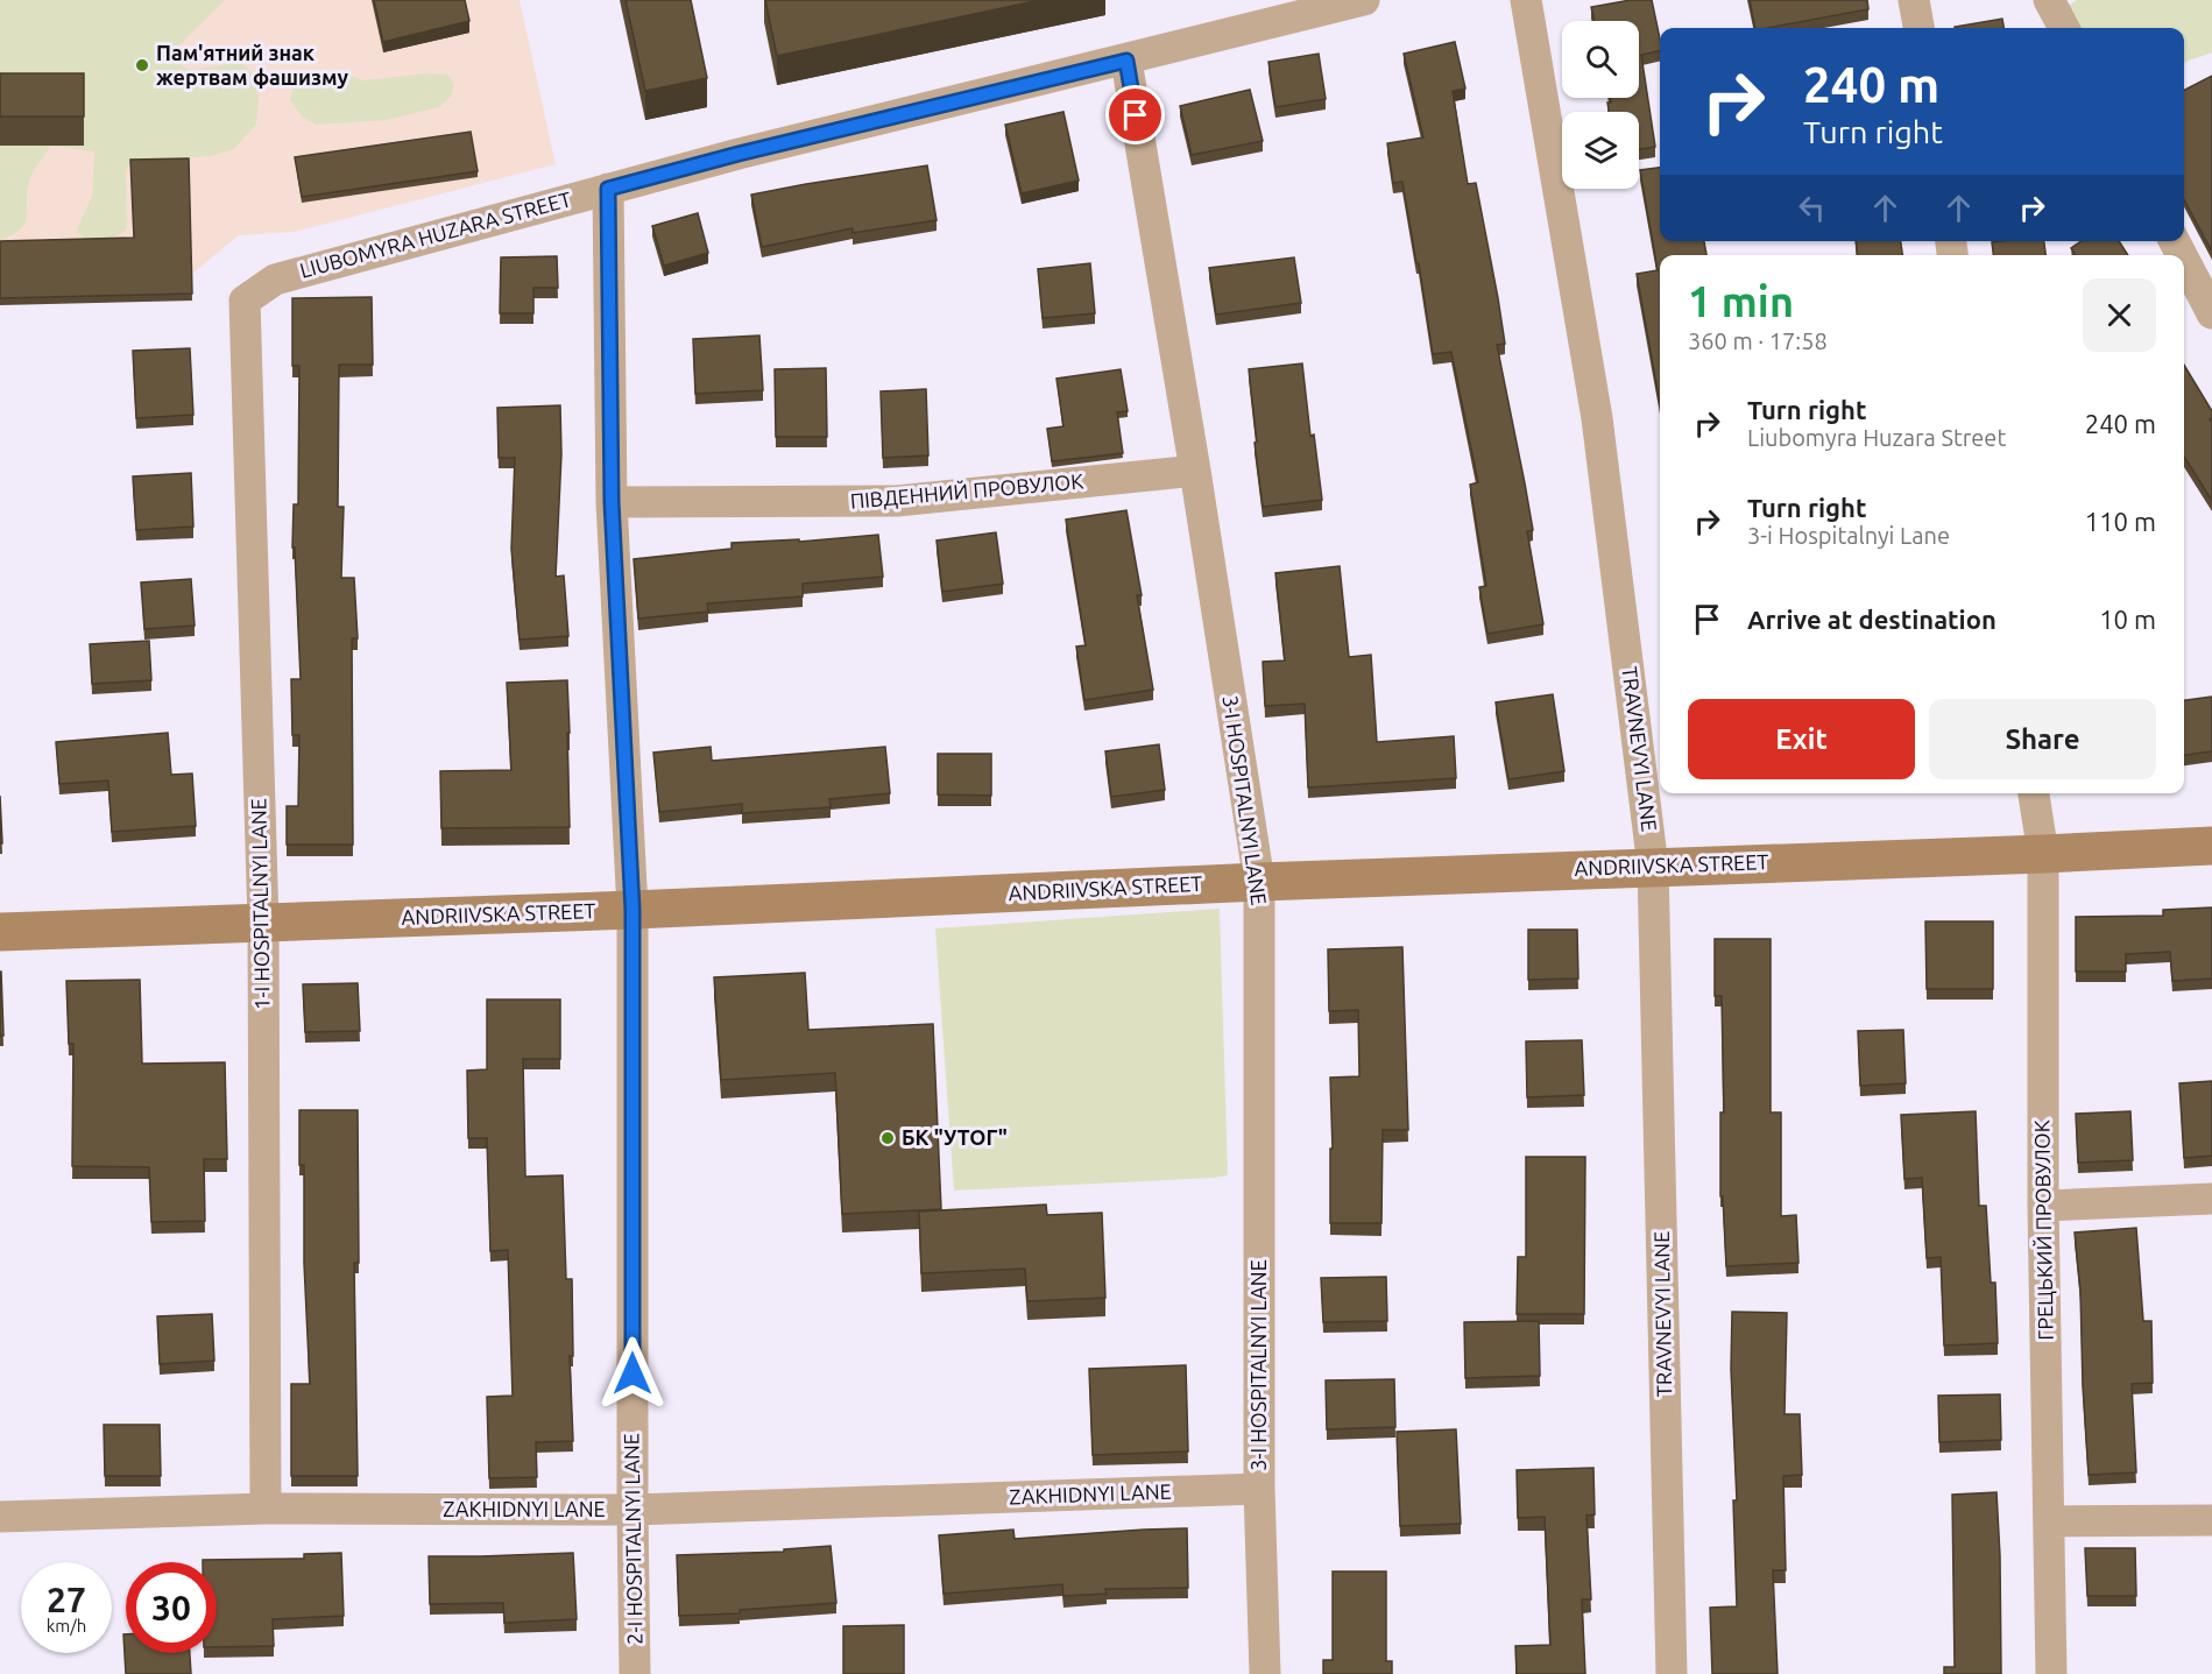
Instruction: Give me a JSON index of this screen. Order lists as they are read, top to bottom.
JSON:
{
  "streets": {
    "street": [
      "LIUBOMYRA HUZARA STREET",
      "ПІВДЕННИЙ ПРОВУЛОК",
      "TRAVNEVYI LANE",
      "3-I HOSPITALNYI LANE",
      "ANDRIIVSKA STREET",
      "1-I HOSPITALNYI LANE",
      "ГРЕЦЬКИЙ ПРОВУЛОК",
      "ZAKHIDNYI LANE",
      "2-I HOSPITALNYI LANE"
    ]
  },
  "crossings": [
    ["LIUBOMYRA HUZARA STREET", "3-I HOSPITALNYI LANE"],
    ["LIUBOMYRA HUZARA STREET", "1-I HOSPITALNYI LANE"],
    ["LIUBOMYRA HUZARA STREET", "2-I HOSPITALNYI LANE"],
    ["ПІВДЕННИЙ ПРОВУЛОК", "3-I HOSPITALNYI LANE"],
    ["ПІВДЕННИЙ ПРОВУЛОК", "2-I HOSPITALNYI LANE"],
    ["TRAVNEVYI LANE", "ANDRIIVSKA STREET"],
    ["3-I HOSPITALNYI LANE", "ANDRIIVSKA STREET"],
    ["3-I HOSPITALNYI LANE", "ZAKHIDNYI LANE"],
    ["ANDRIIVSKA STREET", "1-I HOSPITALNYI LANE"],
    ["ANDRIIVSKA STREET", "ГРЕЦЬКИЙ ПРОВУЛОК"],
    ["ANDRIIVSKA STREET", "2-I HOSPITALNYI LANE"],
    ["1-I HOSPITALNYI LANE", "ZAKHIDNYI LANE"],
    ["ZAKHIDNYI LANE", "2-I HOSPITALNYI LANE"]
  ],
  "places": ["Пам'ятний знак жертвам фашизму", "БК \"УТОГ\""],
  "page": {
    "turn": ["240 m", "Turn right"],
    "heading": ["1 min", "360 m · 17:58"],
    "list": [
      {
        "name": "Turn right",
        "note": "Liubomyra Huzara Street",
        "value": "240 m"
      },
      {
        "name": "Turn right",
        "note": "3-i Hospitalnyi Lane",
        "value": "110 m"
      },
      {
        "name": "Arrive at destination",
        "value": "10 m"
      }
    ],
    "buttons": ["Exit", "Share"],
    "speed": "27 km/h",
    "limit": "30"
  }
}
